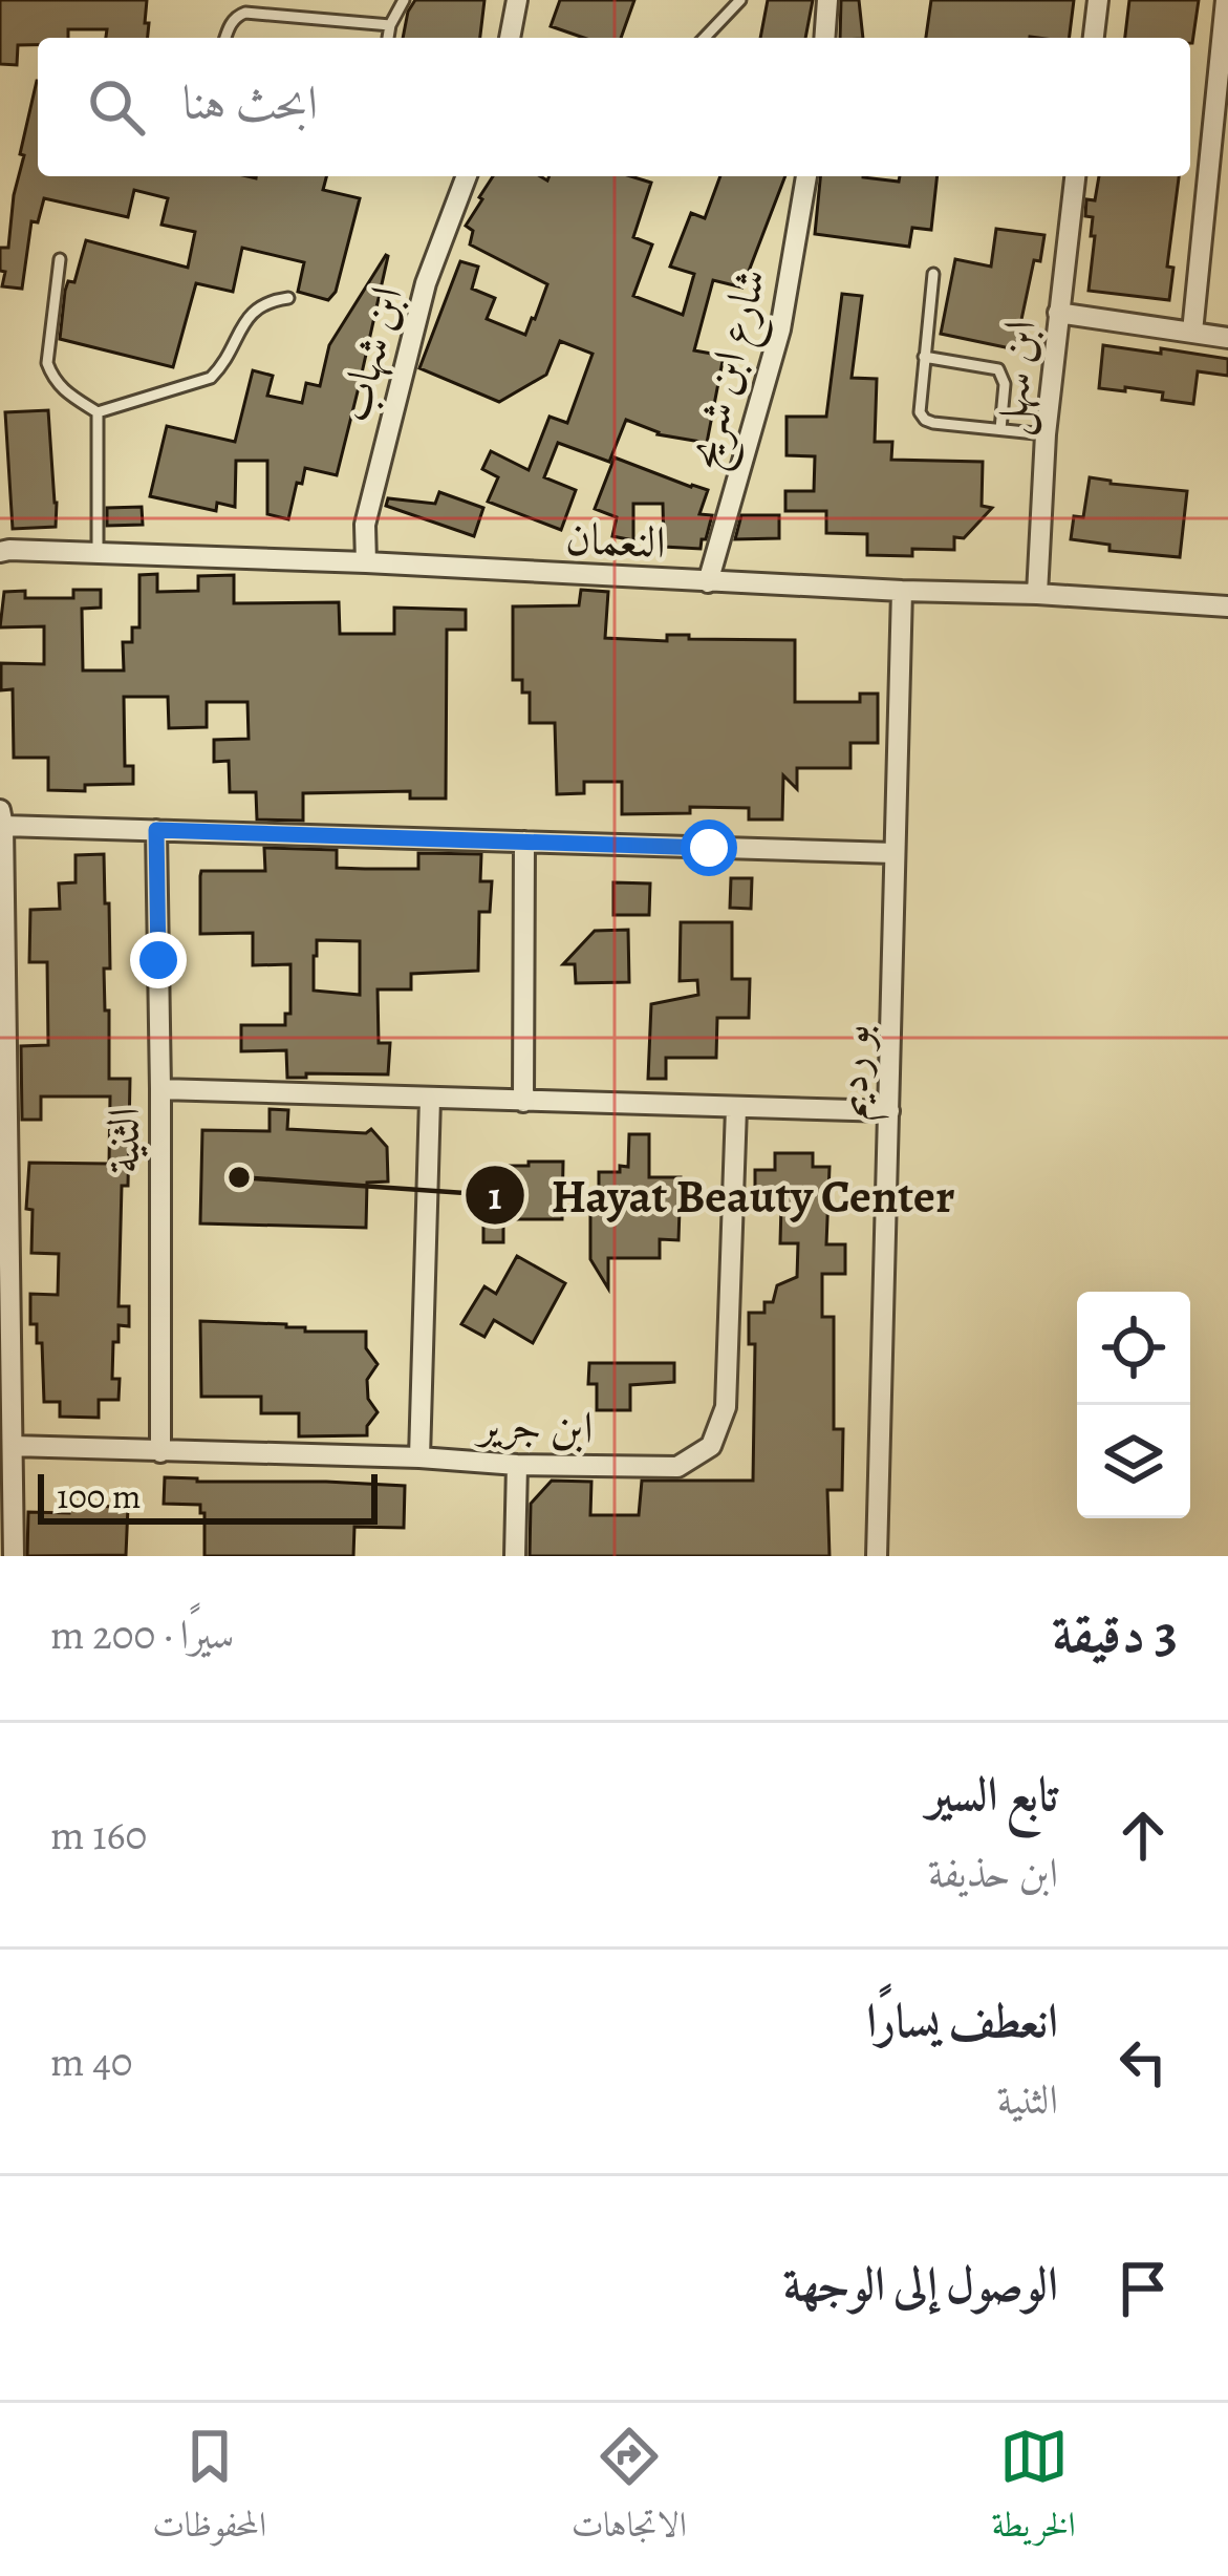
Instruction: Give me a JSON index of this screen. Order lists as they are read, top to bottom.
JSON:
{
  "streets": {
    "street": [
      "ابن شهاب",
      "شارع ابن شريح",
      "ابن سهل",
      "النعمان",
      "بو رديم",
      "الثنية",
      "ابن جرير"
    ]
  },
  "crossings": [
    ["ابن شهاب", "النعمان"],
    ["شارع ابن شريح", "النعمان"],
    ["ابن سهل", "النعمان"],
    ["النعمان", "بو رديم"],
    ["الثنية", "ابن جرير"]
  ],
  "places": ["Hayat Beauty Center"],
  "scale_bar": "100 m",
  "page": {
    "search": "ابحث هنا",
    "scale": "100 m",
    "heading": ["3 دقيقة", "سيرًا · 200 m"],
    "list": [
      ["تابع السير", "ابن حذيفة", "160 m"],
      ["انعطف يسارًا", "الثنية", "40 m"],
      "الوصول إلى الوجهة"
    ],
    "nav": ["الخريطة", "الاتجاهات", "المحفوظات"]
  }
}
